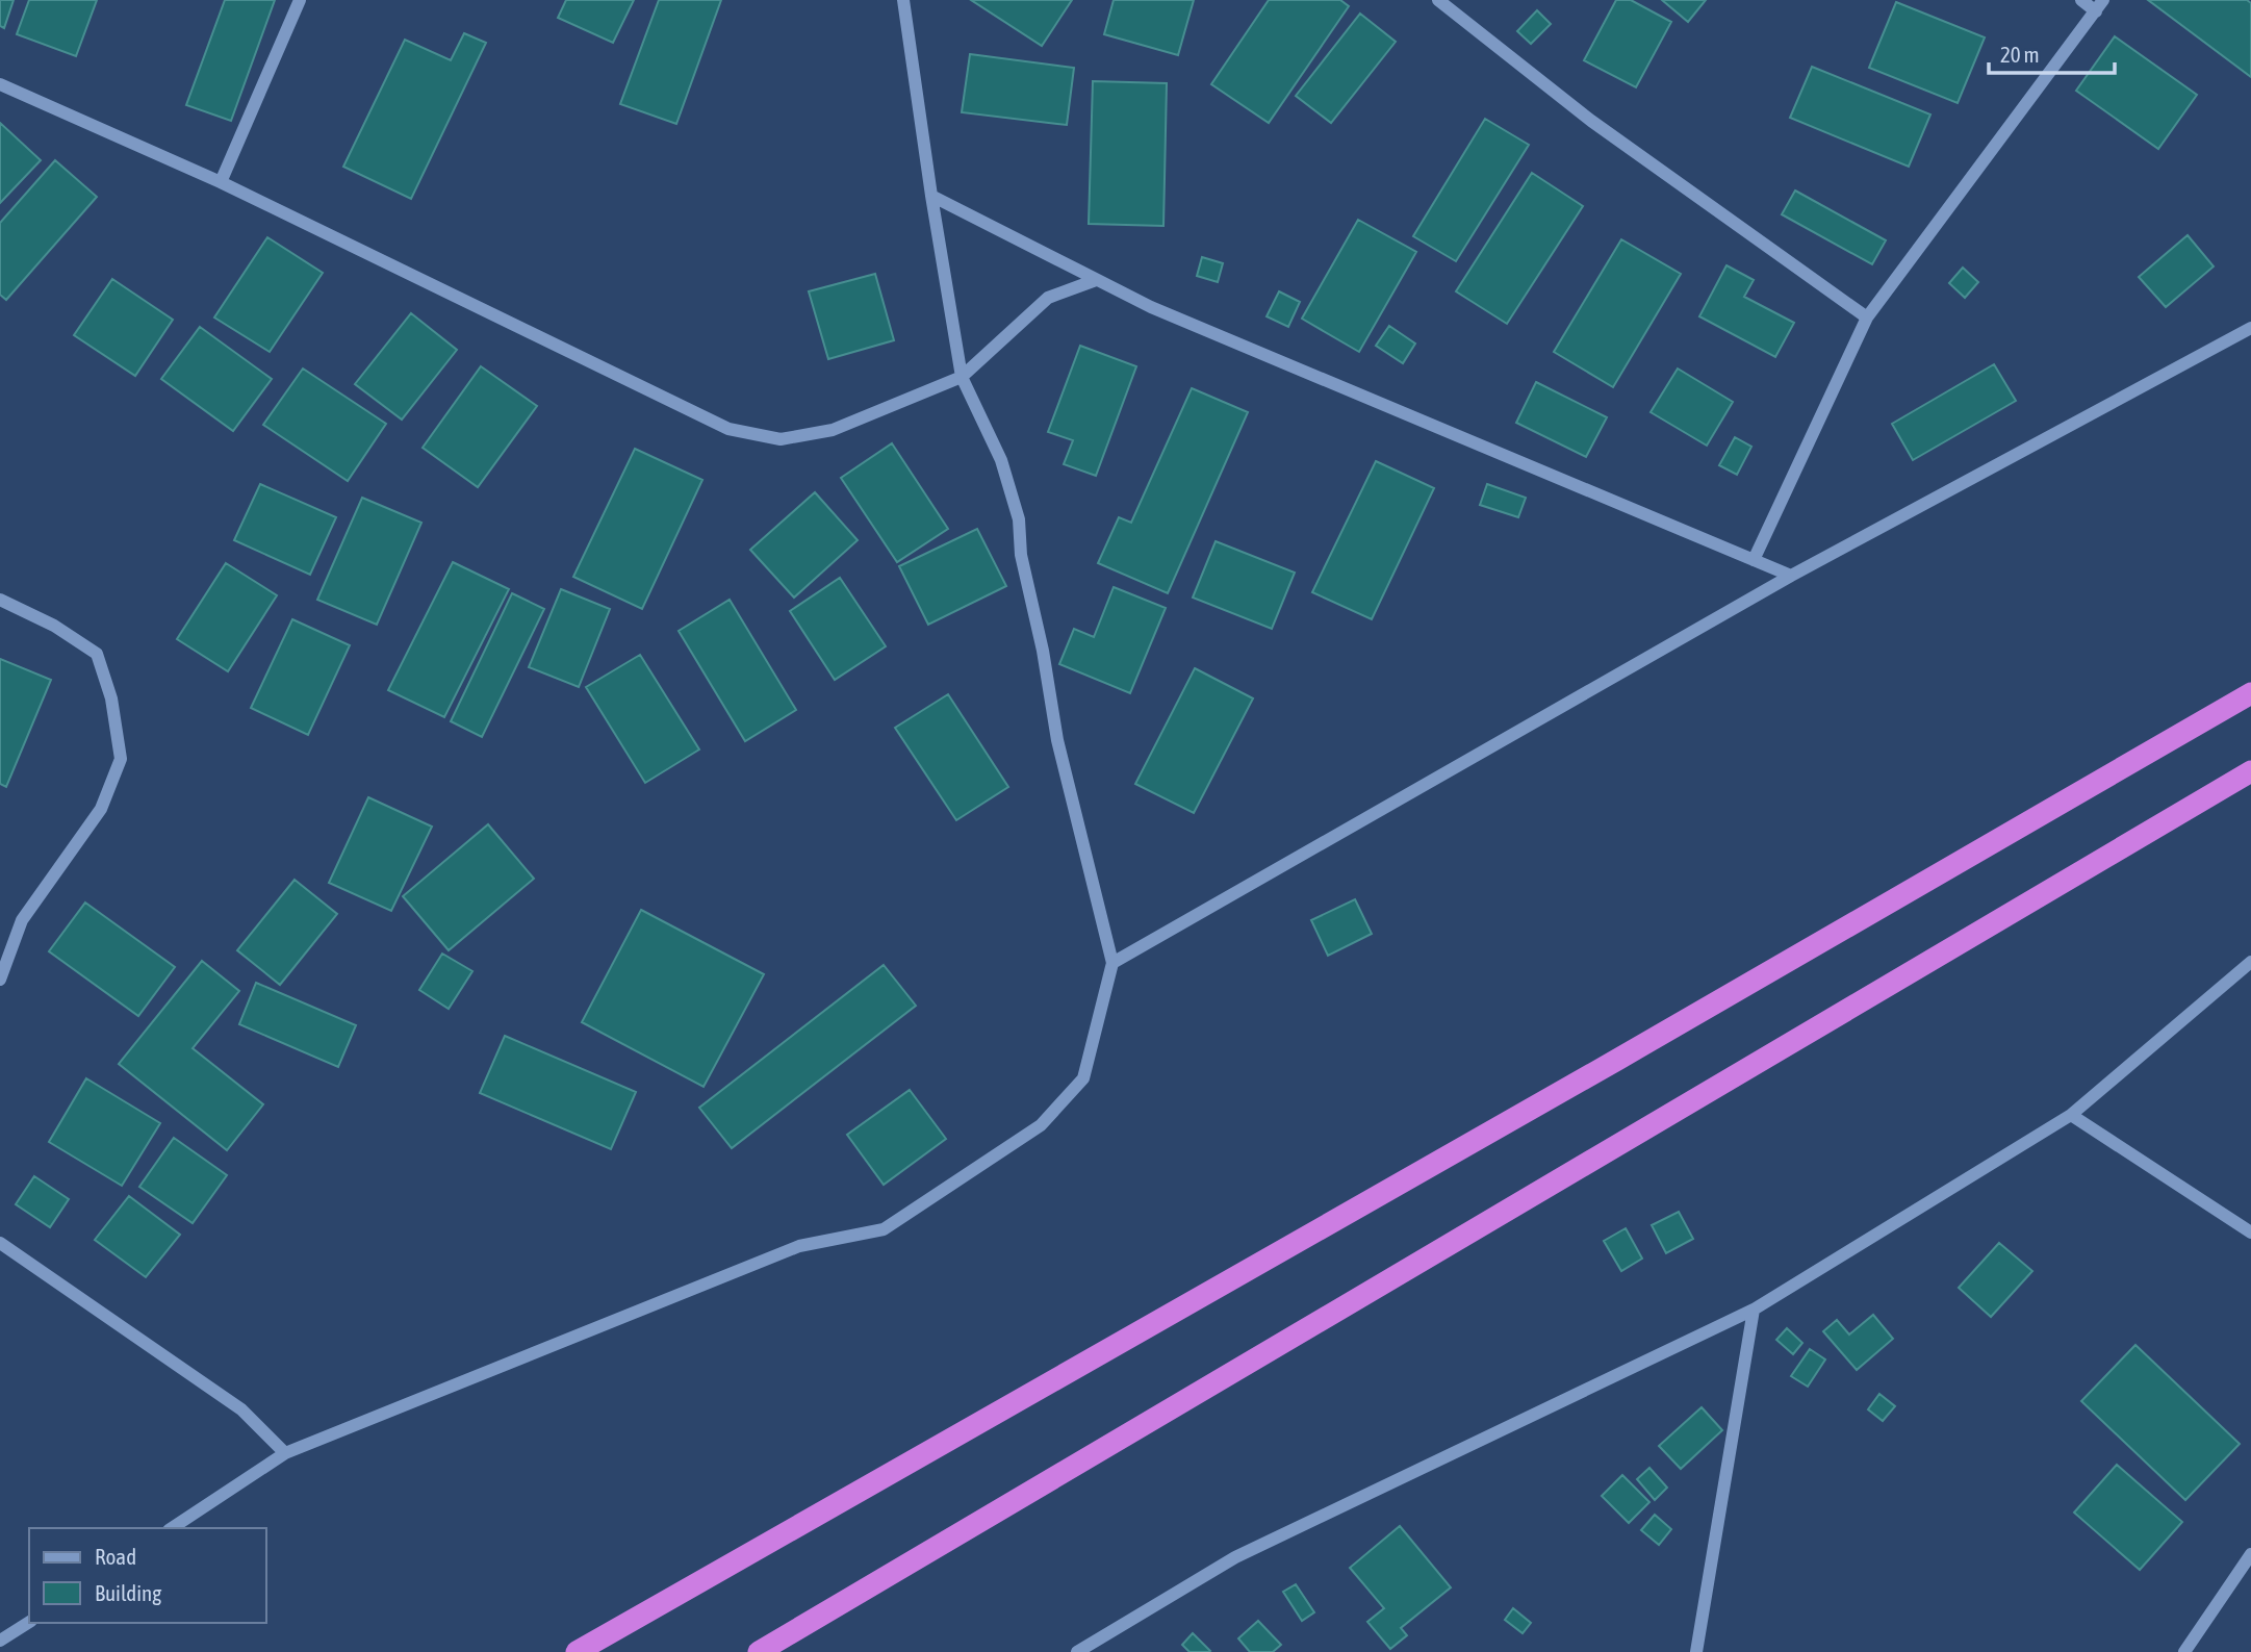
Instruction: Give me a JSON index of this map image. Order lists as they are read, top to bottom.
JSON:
{
  "legend": ["Road", "Building"],
  "scale_bar": "20 m"
}
